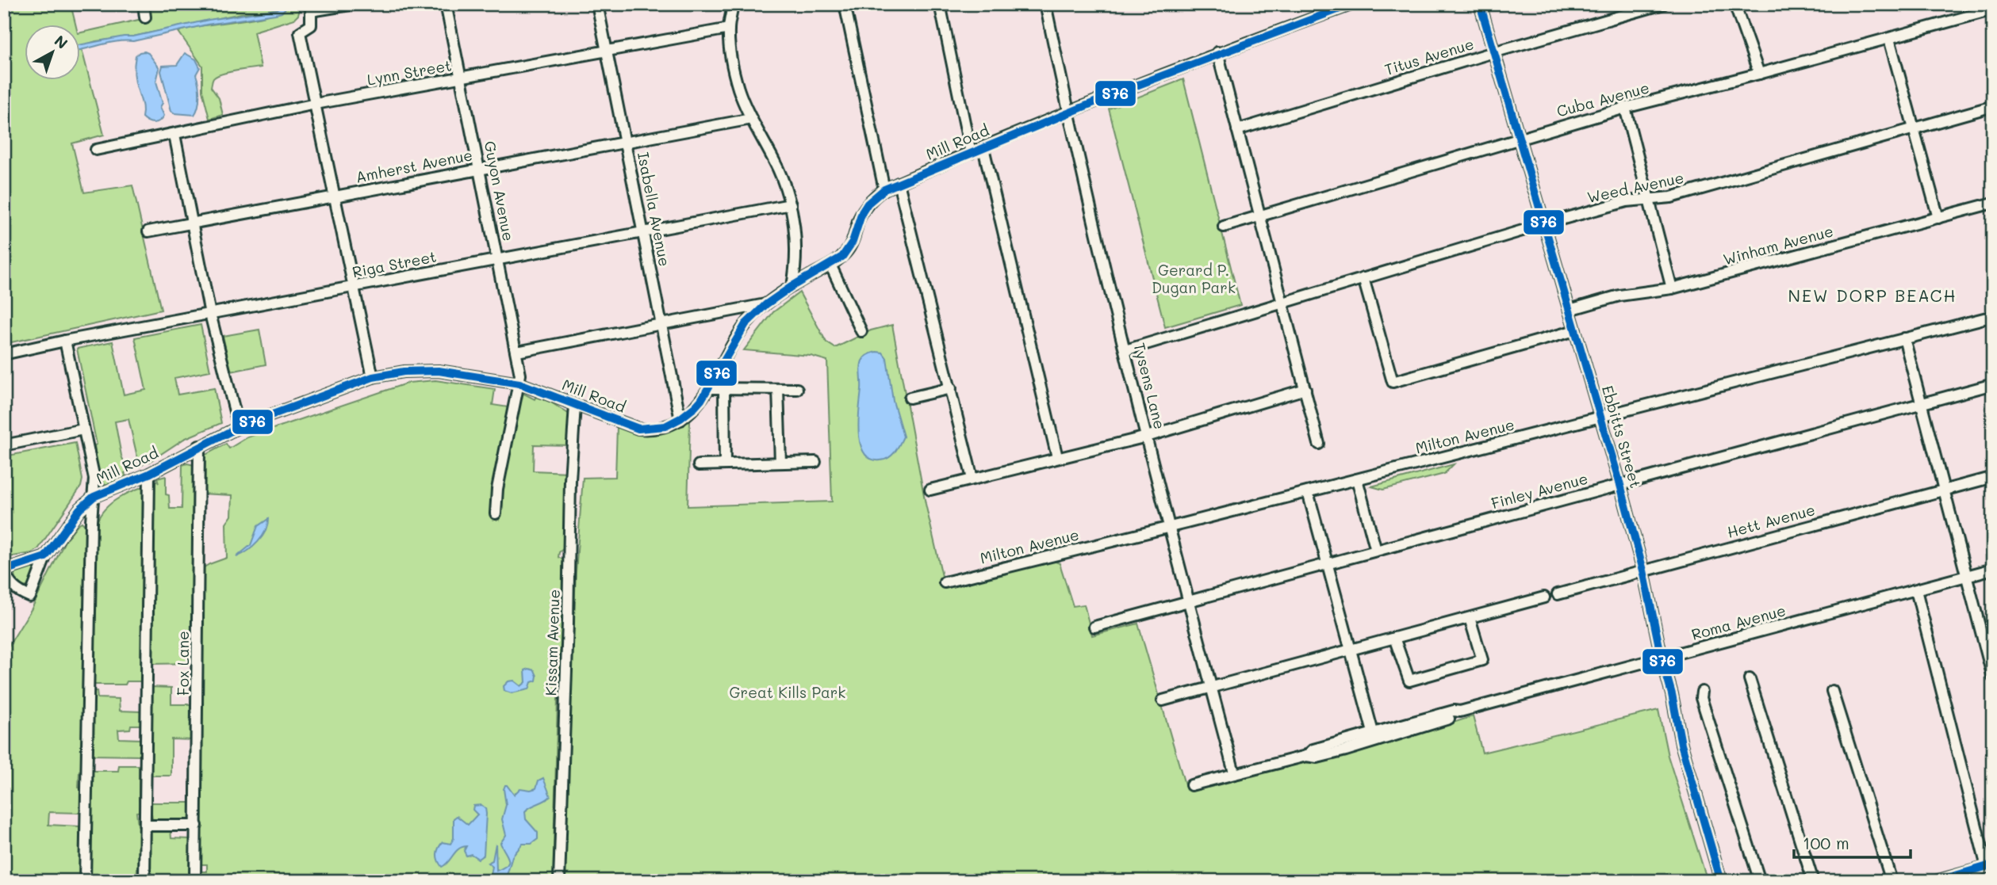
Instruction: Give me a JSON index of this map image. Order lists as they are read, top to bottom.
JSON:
{
  "streets": {
    "street": [
      "Titus Avenue",
      "Lynn Street",
      "Cuba Avenue",
      "Mill Road",
      "Amherst Avenue",
      "Weed Avenue",
      "Guyon Avenue",
      "Isabella Avenue",
      "Winham Avenue",
      "Riga Street",
      "Tysens Lane",
      "Milton Avenue",
      "Ebbitts Street",
      "Finley Avenue",
      "Hett Avenue",
      "Roma Avenue",
      "Kissam Avenue",
      "Fox Lane"
    ]
  },
  "crossings": [
    ["Titus Avenue", "Ebbitts Street"],
    ["Lynn Street", "Guyon Avenue"],
    ["Lynn Street", "Isabella Avenue"],
    ["Cuba Avenue", "Ebbitts Street"],
    ["Mill Road", "Guyon Avenue"],
    ["Mill Road", "Isabella Avenue"],
    ["Mill Road", "Tysens Lane"],
    ["Mill Road", "Kissam Avenue"],
    ["Mill Road", "Fox Lane"],
    ["Amherst Avenue", "Guyon Avenue"],
    ["Amherst Avenue", "Isabella Avenue"],
    ["Weed Avenue", "Tysens Lane"],
    ["Weed Avenue", "Ebbitts Street"],
    ["Guyon Avenue", "Riga Street"],
    ["Isabella Avenue", "Riga Street"],
    ["Winham Avenue", "Ebbitts Street"],
    ["Tysens Lane", "Milton Avenue"],
    ["Tysens Lane", "Finley Avenue"],
    ["Tysens Lane", "Roma Avenue"],
    ["Milton Avenue", "Ebbitts Street"],
    ["Ebbitts Street", "Finley Avenue"],
    ["Ebbitts Street", "Hett Avenue"],
    ["Ebbitts Street", "Roma Avenue"]
  ],
  "districts": ["NEW DORP BEACH"],
  "parks": ["Gerard P. Dugan Park", "Great Kills Park"],
  "lines": ["transit line S76"],
  "scale_bar": "100 m",
  "north": "top right"
}
